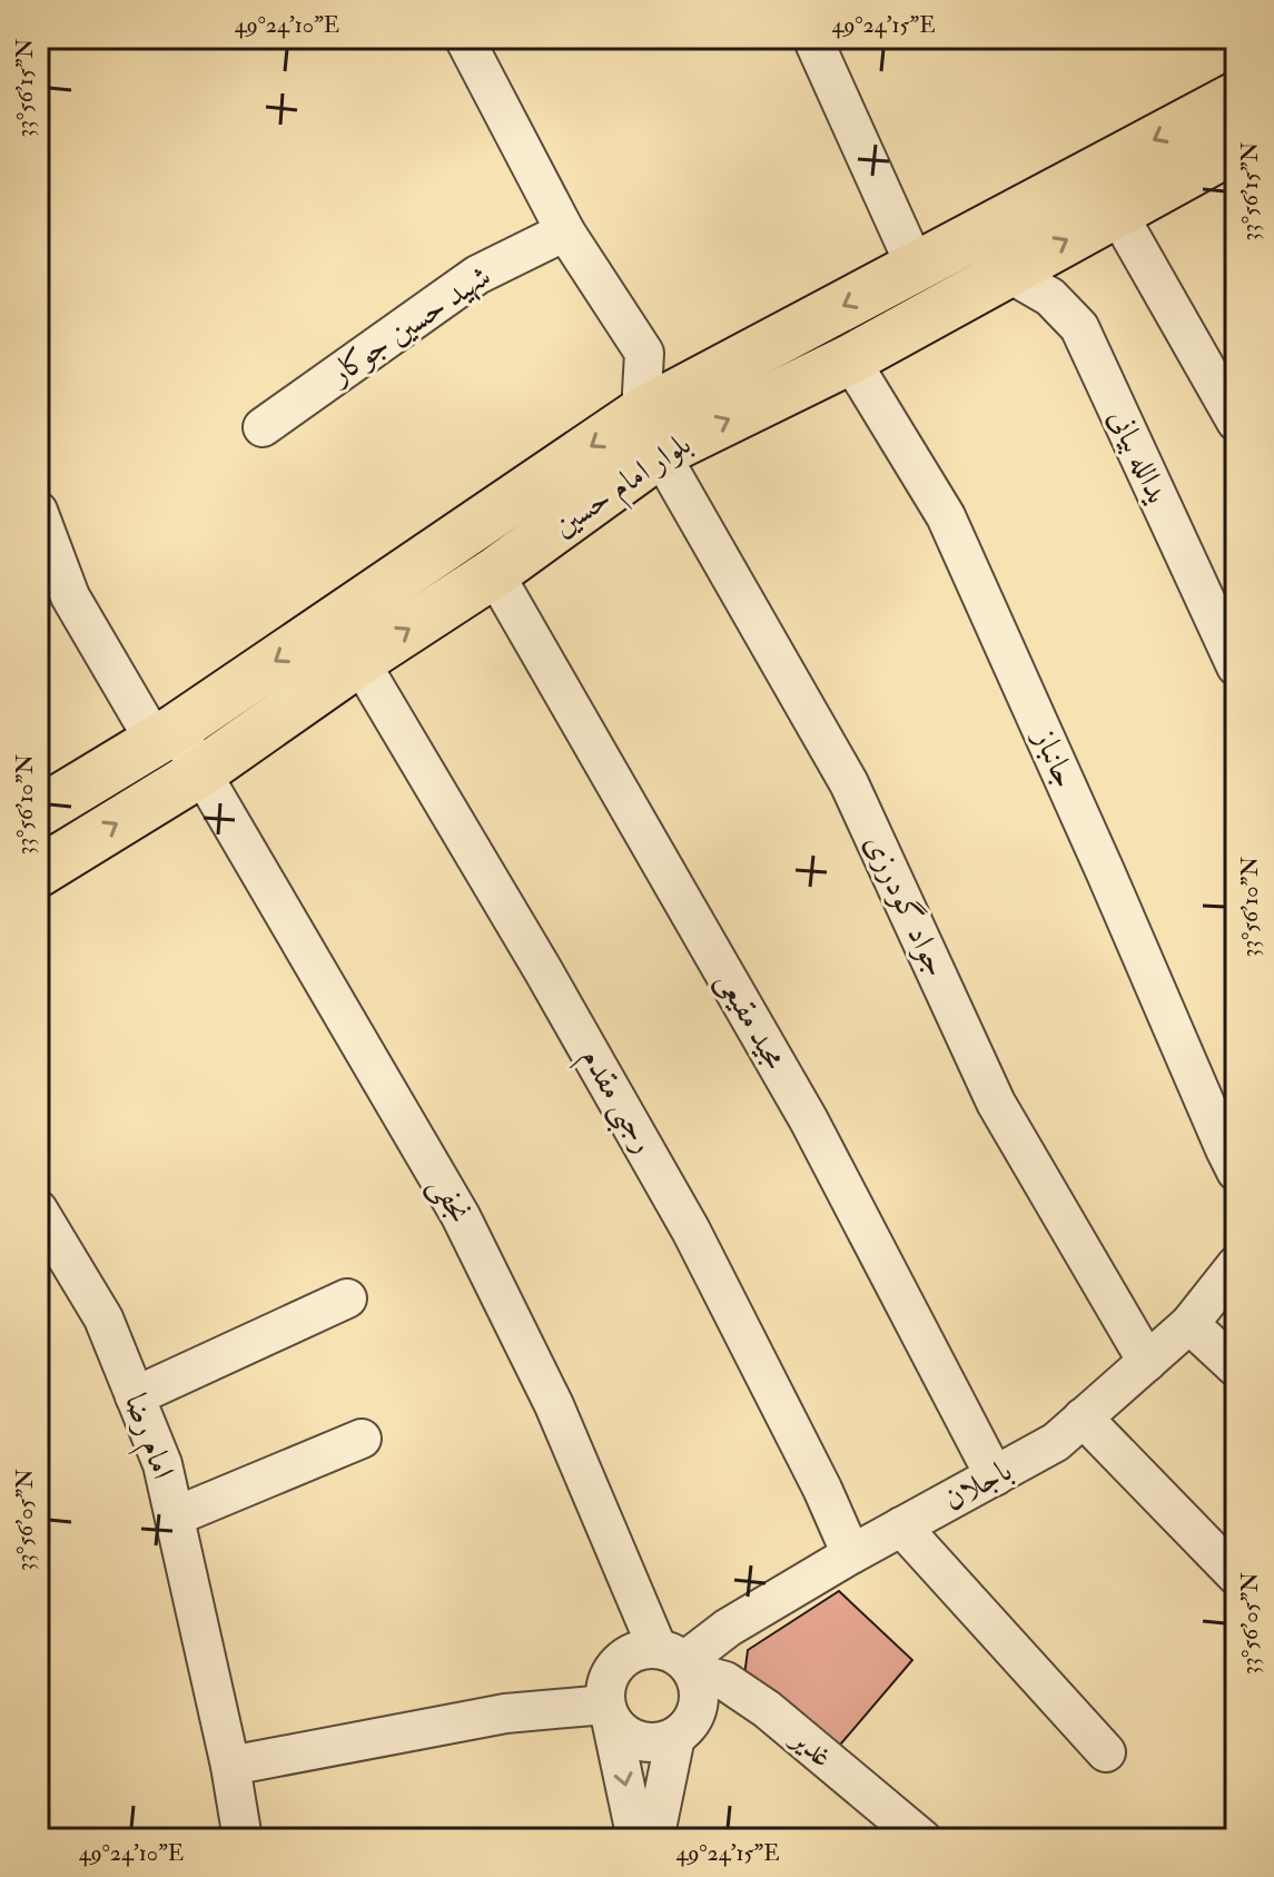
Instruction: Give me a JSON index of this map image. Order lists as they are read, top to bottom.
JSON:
{
  "streets": {
    "main road": ["بلوار امام حسین"],
    "street": [
      "شهید حسین جوکار",
      "یدالله بیانی",
      "جانباز",
      "جواد گودرزی",
      "مجید مقیعی",
      "رجبی مقدم",
      "نجفی",
      "امام رضا",
      "باجلان",
      "غدیر"
    ]
  },
  "crossings": [
    ["یدالله بیانی", "بلوار امام حسین"],
    ["بلوار امام حسین", "جانباز"],
    ["بلوار امام حسین", "جواد گودرزی"],
    ["بلوار امام حسین", "مجید مقیعی"],
    ["بلوار امام حسین", "رجبی مقدم"],
    ["بلوار امام حسین", "نجفی"],
    ["جواد گودرزی", "باجلان"],
    ["مجید مقیعی", "باجلان"],
    ["رجبی مقدم", "باجلان"],
    ["نجفی", "باجلان"],
    ["نجفی", "غدیر"],
    ["باجلان", "غدیر"]
  ],
  "coordinates": [
    "49°24'10\"E",
    "49°24'15\"E",
    "33°56'15\"N",
    "33°56'10\"N",
    "33°56'05\"N"
  ]
}
